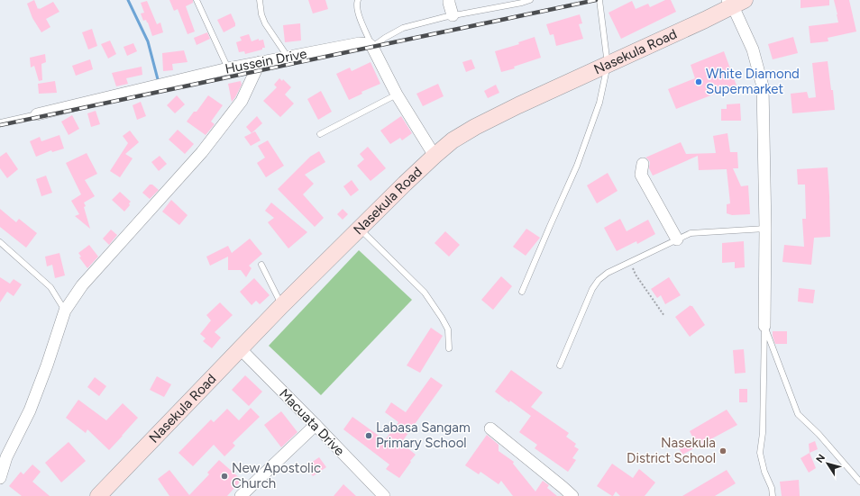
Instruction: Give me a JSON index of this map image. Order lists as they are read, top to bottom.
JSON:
{
  "streets": {
    "main road": ["Nasekula Road"],
    "street": ["Hussein Drive", "Macuata Drive"]
  },
  "crossings": [
    ["Nasekula Road", "Macuata Drive"]
  ],
  "places": [
    "White Diamond Supermarket",
    "Labasa Sangam Primary School",
    "Nasekula District School",
    "New Apostolic Church"
  ],
  "north": "top left"
}
